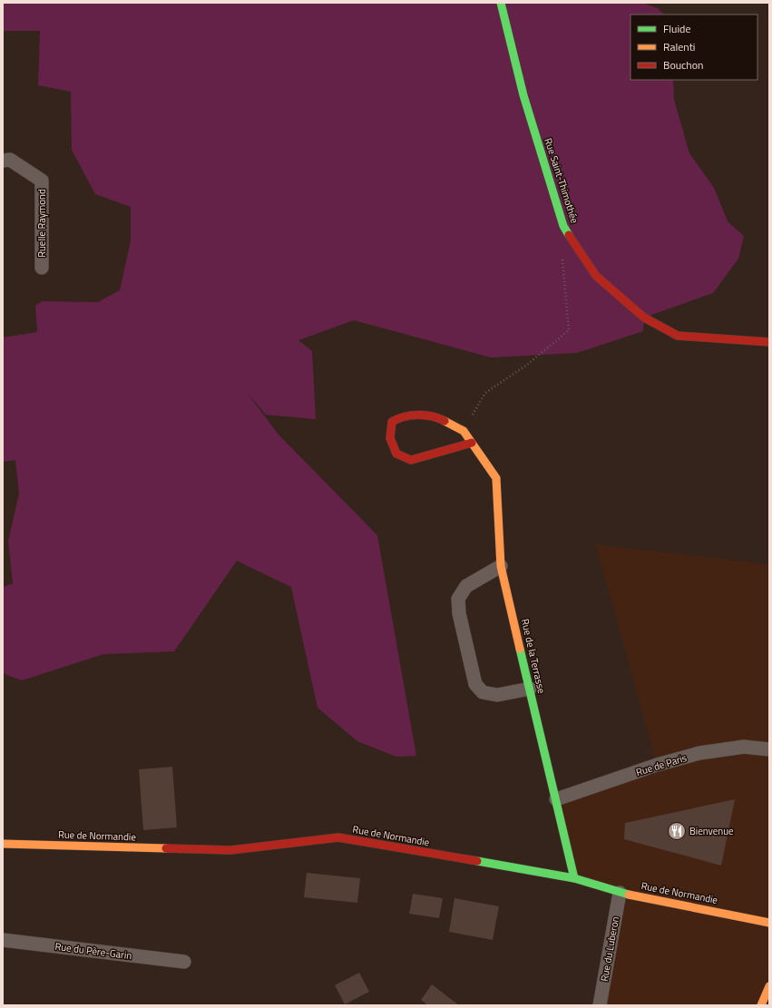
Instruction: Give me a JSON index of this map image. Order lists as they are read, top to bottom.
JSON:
{
  "streets": {
    "street": [
      "Rue Saint-Thimothée",
      "Ruelle Raymond",
      "Rue de la Terrasse",
      "Rue de Paris",
      "Rue de Normandie",
      "Rue du Luberon",
      "Rue du Père-Garin"
    ]
  },
  "crossings": [
    ["Rue de la Terrasse", "Rue de Paris"],
    ["Rue de la Terrasse", "Rue de Normandie"],
    ["Rue de Normandie", "Rue du Luberon"]
  ],
  "places": {
    "restaurant": ["Bienvenue"]
  },
  "legend": ["Fluide", "Ralenti", "Bouchon"]
}
